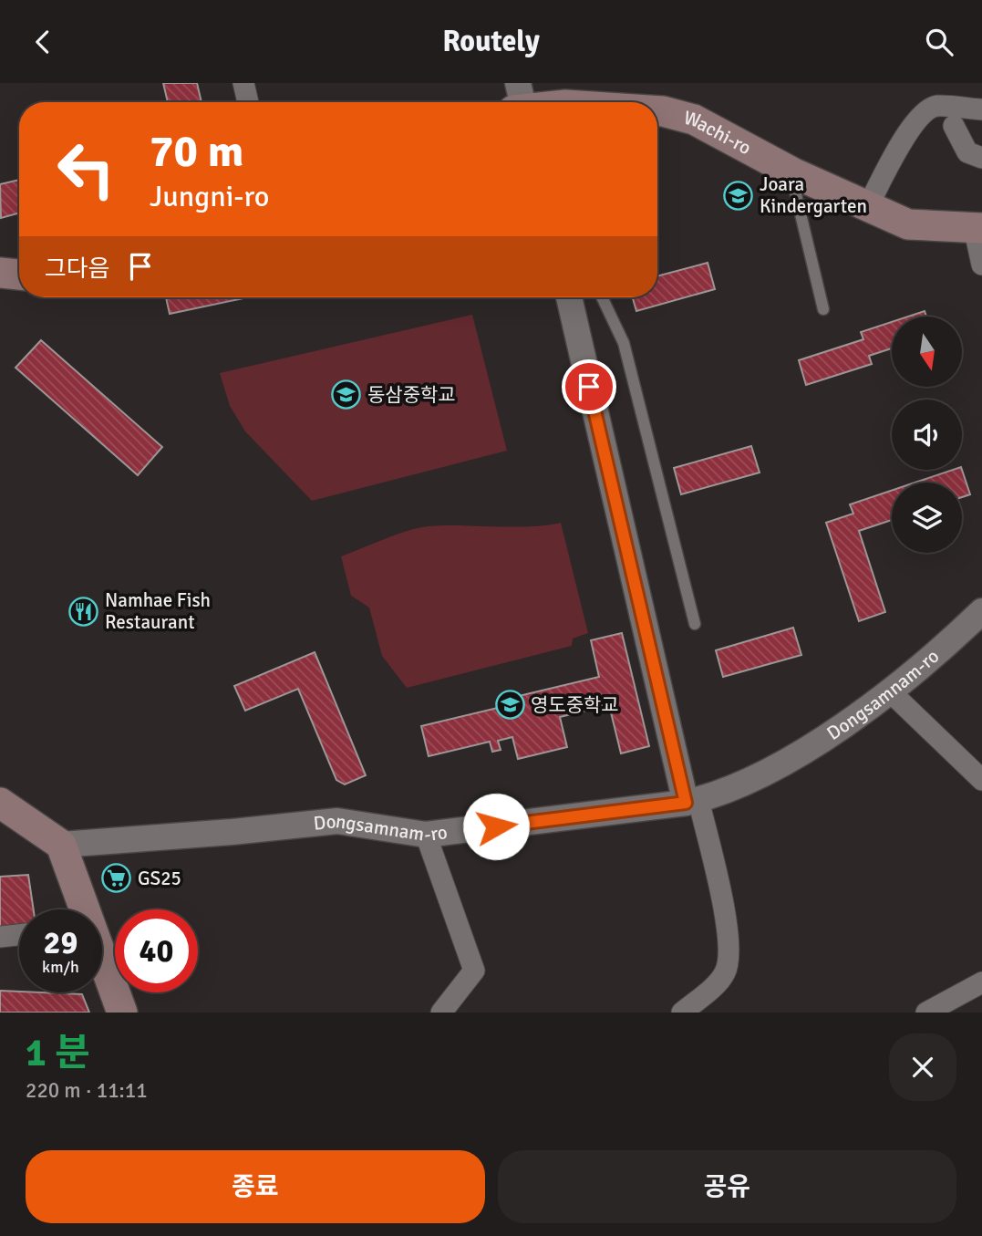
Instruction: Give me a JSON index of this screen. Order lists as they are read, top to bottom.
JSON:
{
  "streets": {
    "main road": ["Wachi-ro"],
    "street": ["Dongsamnam-ro"]
  },
  "places": {
    "school or university": ["Joara Kindergarten", "동삼중학교", "영도중학교"],
    "restaurant": ["Namhae Fish Restaurant"],
    "supermarket": ["GS25"]
  },
  "north": "bottom",
  "page": {
    "header": "Routely",
    "turn": ["70 m", "Jungni-ro"],
    "then": "그다음",
    "speed": "29 km/h",
    "limit": "40",
    "heading": ["1 분", "220 m · 11:11"],
    "buttons": ["종료", "공유"]
  }
}
